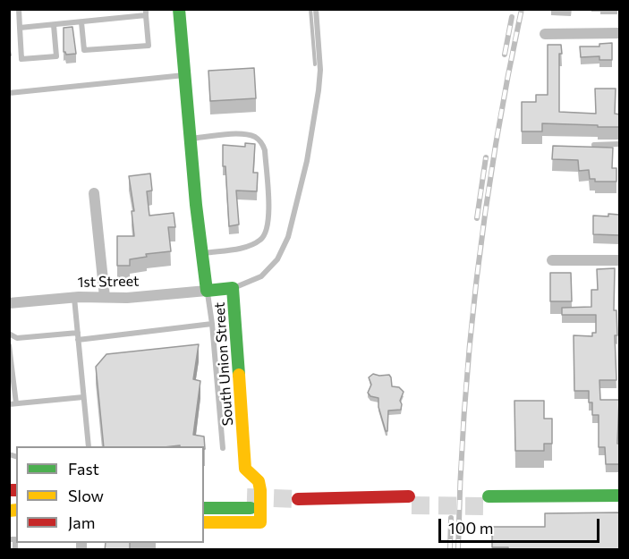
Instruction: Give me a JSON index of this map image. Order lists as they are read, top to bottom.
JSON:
{
  "streets": {
    "street": ["1st Street", "South Union Street"]
  },
  "crossings": [
    ["1st Street", "South Union Street"]
  ],
  "legend": ["Fast", "Slow", "Jam"],
  "scale_bar": "100 m"
}
